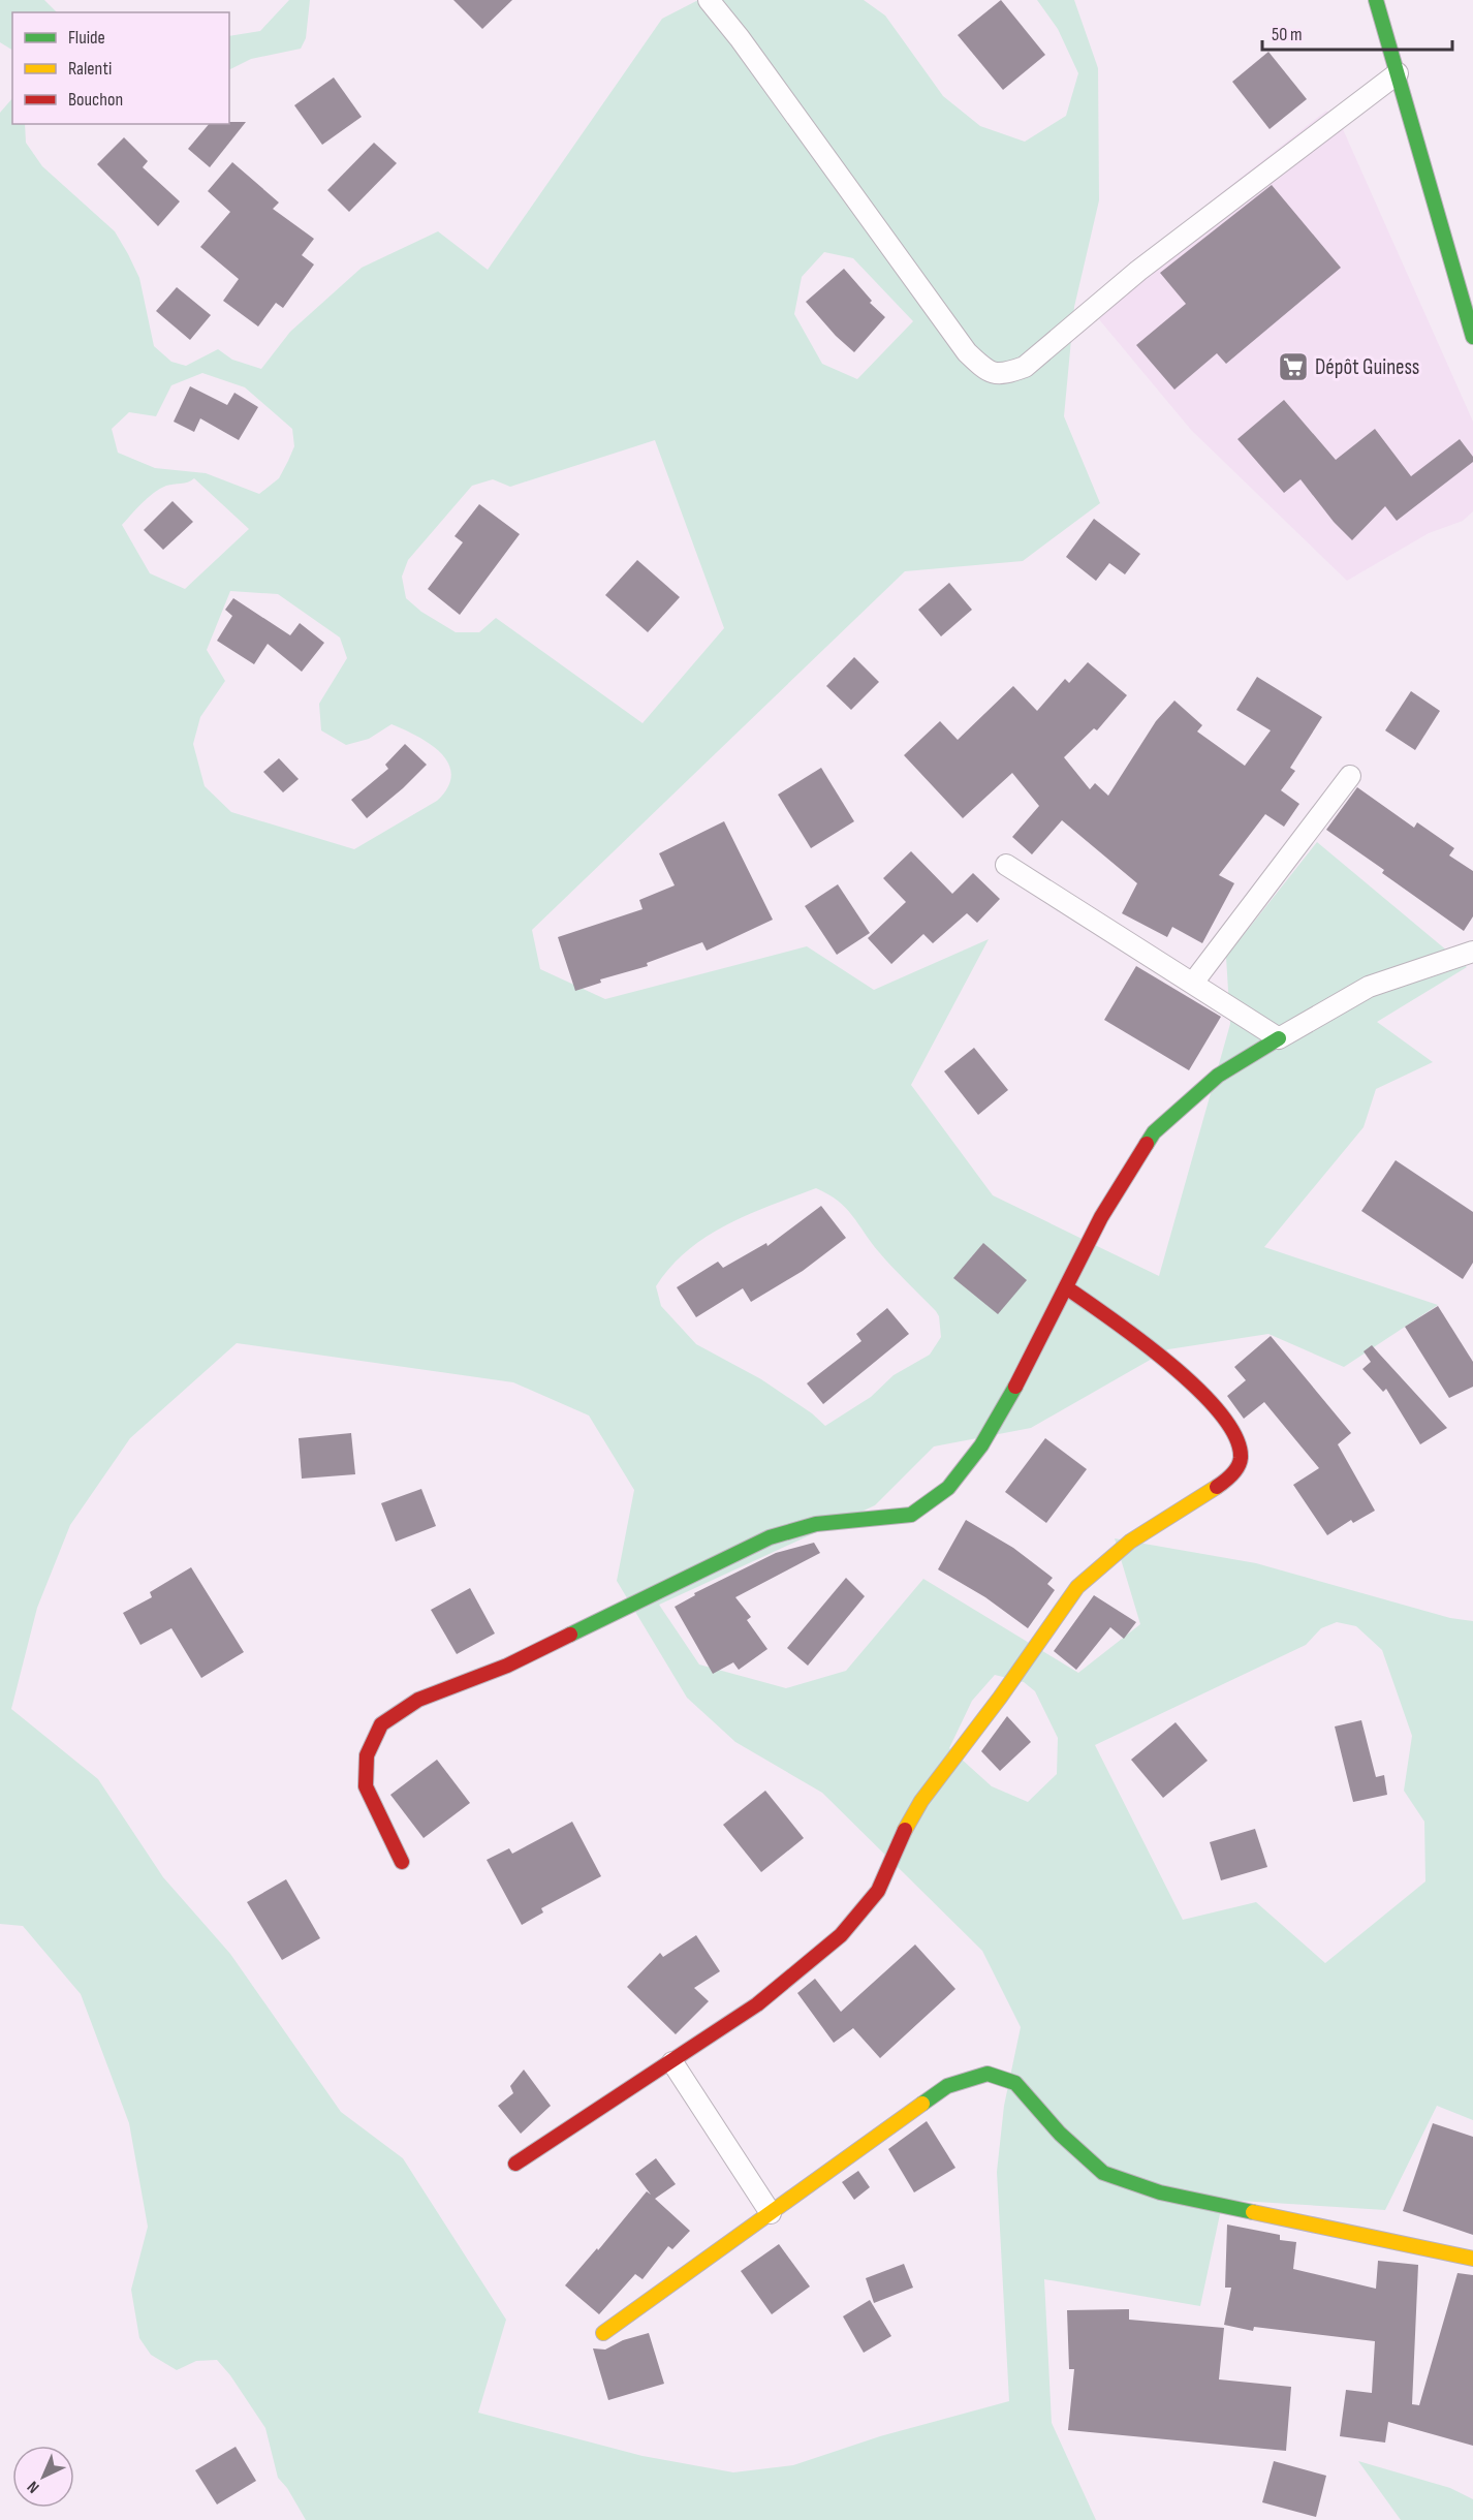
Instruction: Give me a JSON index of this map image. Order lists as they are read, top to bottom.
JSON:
{
  "places": {
    "supermarket": ["Dépôt Guiness"]
  },
  "legend": ["Fluide", "Ralenti", "Bouchon"],
  "scale_bar": "50 m",
  "north": "bottom left"
}
